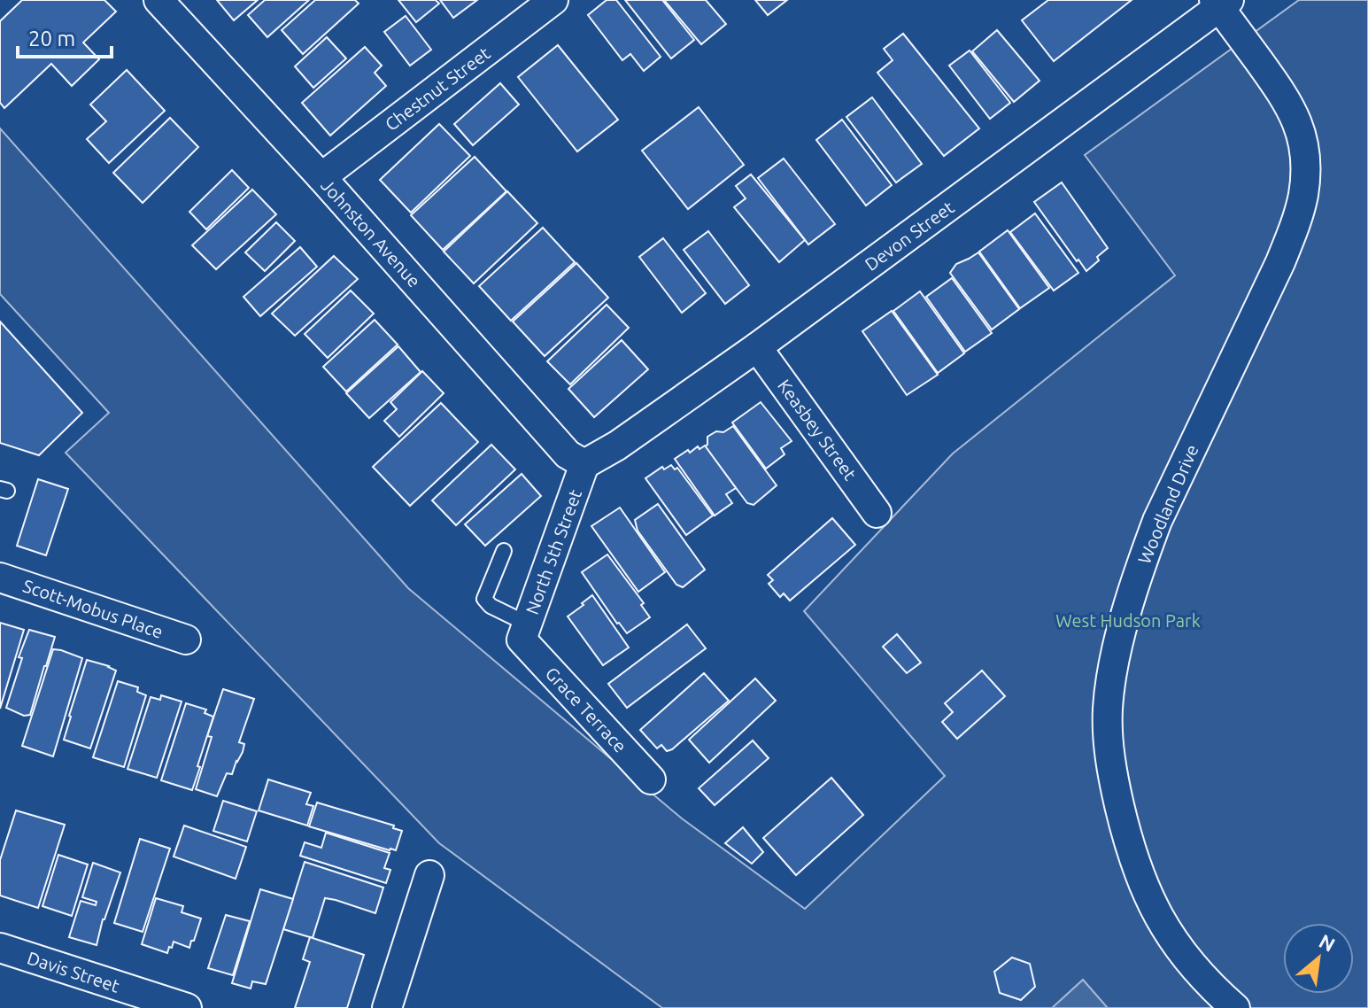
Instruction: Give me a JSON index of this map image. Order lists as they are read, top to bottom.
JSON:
{
  "streets": {
    "street": [
      "Chestnut Street",
      "Johnston Avenue",
      "Devon Street",
      "Keasbey Street",
      "Woodland Drive",
      "North 5th Street",
      "Scott-Mobus Place",
      "Grace Terrace",
      "Davis Street"
    ]
  },
  "crossings": [
    ["Chestnut Street", "Johnston Avenue"],
    ["Johnston Avenue", "Devon Street"],
    ["Johnston Avenue", "North 5th Street"],
    ["Devon Street", "Keasbey Street"],
    ["Devon Street", "Woodland Drive"],
    ["Devon Street", "North 5th Street"],
    ["North 5th Street", "Grace Terrace"]
  ],
  "parks": ["West Hudson Park"],
  "scale_bar": "20 m",
  "north": "top right"
}
